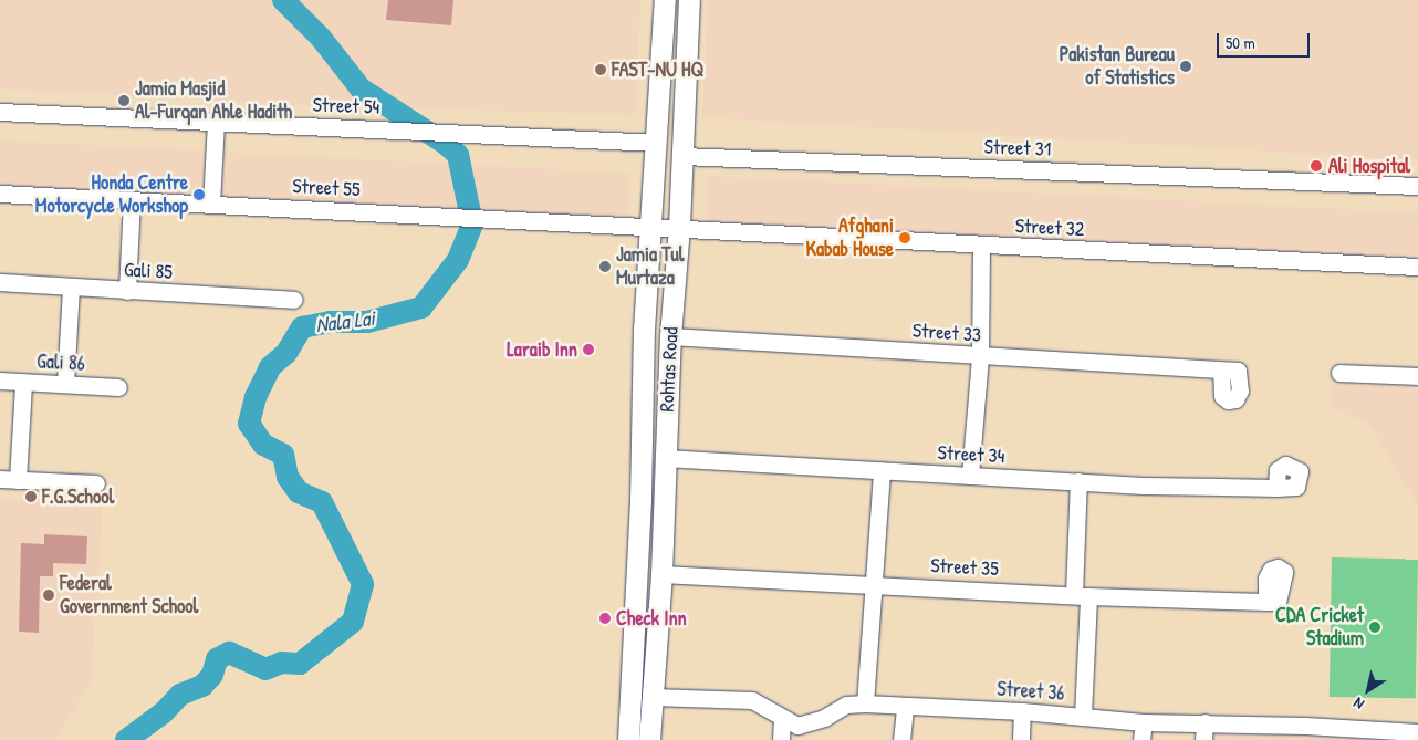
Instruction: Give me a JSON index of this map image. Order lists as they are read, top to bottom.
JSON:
{
  "streets": {
    "main road": ["Rohtas Road"],
    "street": [
      "Street 54",
      "Street 31",
      "Street 55",
      "Street 32",
      "Gali 85",
      "Street 33",
      "Gali 86",
      "Street 34",
      "Street 35",
      "Street 36"
    ]
  },
  "crossings": [
    ["Street 54", "Rohtas Road"],
    ["Street 31", "Rohtas Road"],
    ["Street 55", "Street 32"],
    ["Street 55", "Rohtas Road"],
    ["Street 32", "Rohtas Road"],
    ["Street 33", "Rohtas Road"],
    ["Rohtas Road", "Street 34"],
    ["Rohtas Road", "Street 35"],
    ["Rohtas Road", "Street 36"]
  ],
  "water": ["Nala Lai"],
  "places": [
    "Pakistan Bureau of Statistics",
    "FAST-NU HQ",
    "Jamia Masjid Al-Furqan Ahle Hadith",
    "Ali Hospital",
    "Honda Centre Motorcycle Workshop",
    "Afghani Kabab House",
    "Jamia Tul Murtaza",
    "Laraib Inn",
    "F.G.School",
    "Federal Government School",
    "Check Inn",
    "CDA Cricket Stadium"
  ],
  "scale_bar": "50 m",
  "north": "bottom left"
}
